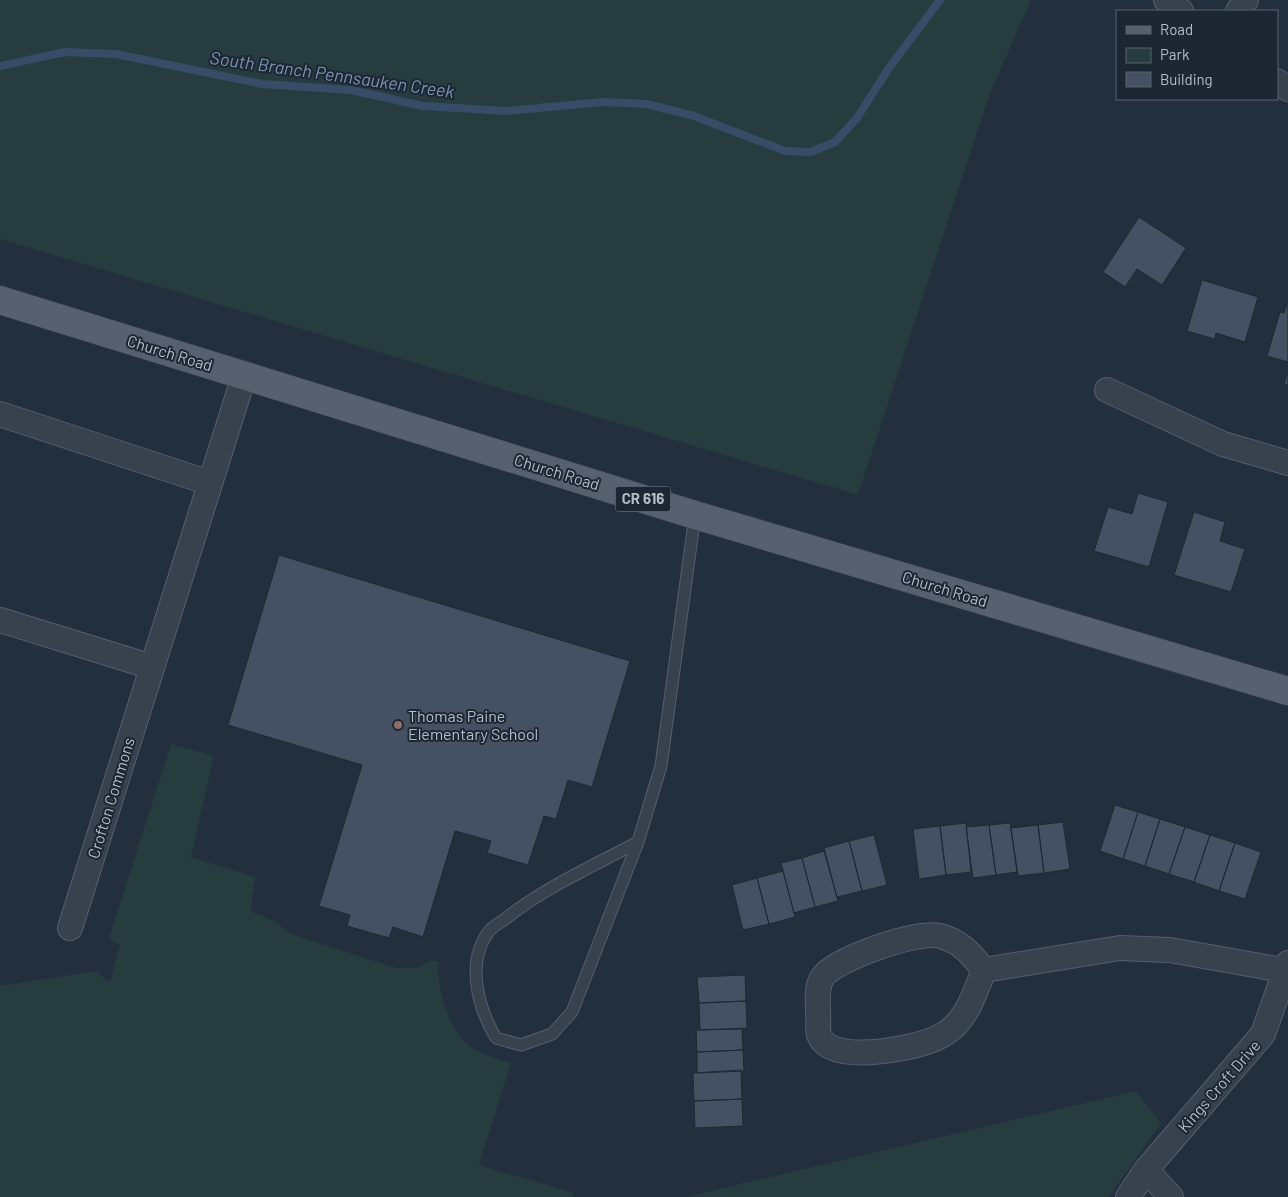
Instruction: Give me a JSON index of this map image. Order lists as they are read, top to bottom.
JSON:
{
  "streets": {
    "main road": ["Church Road", "CR 616"],
    "street": ["Crofton Commons", "Kings Croft Drive"]
  },
  "crossings": [
    ["Church Road", "Crofton Commons"]
  ],
  "water": ["South Branch Pennsauken Creek"],
  "places": ["Thomas Paine Elementary School"],
  "legend": ["Road", "Park", "Building"]
}
